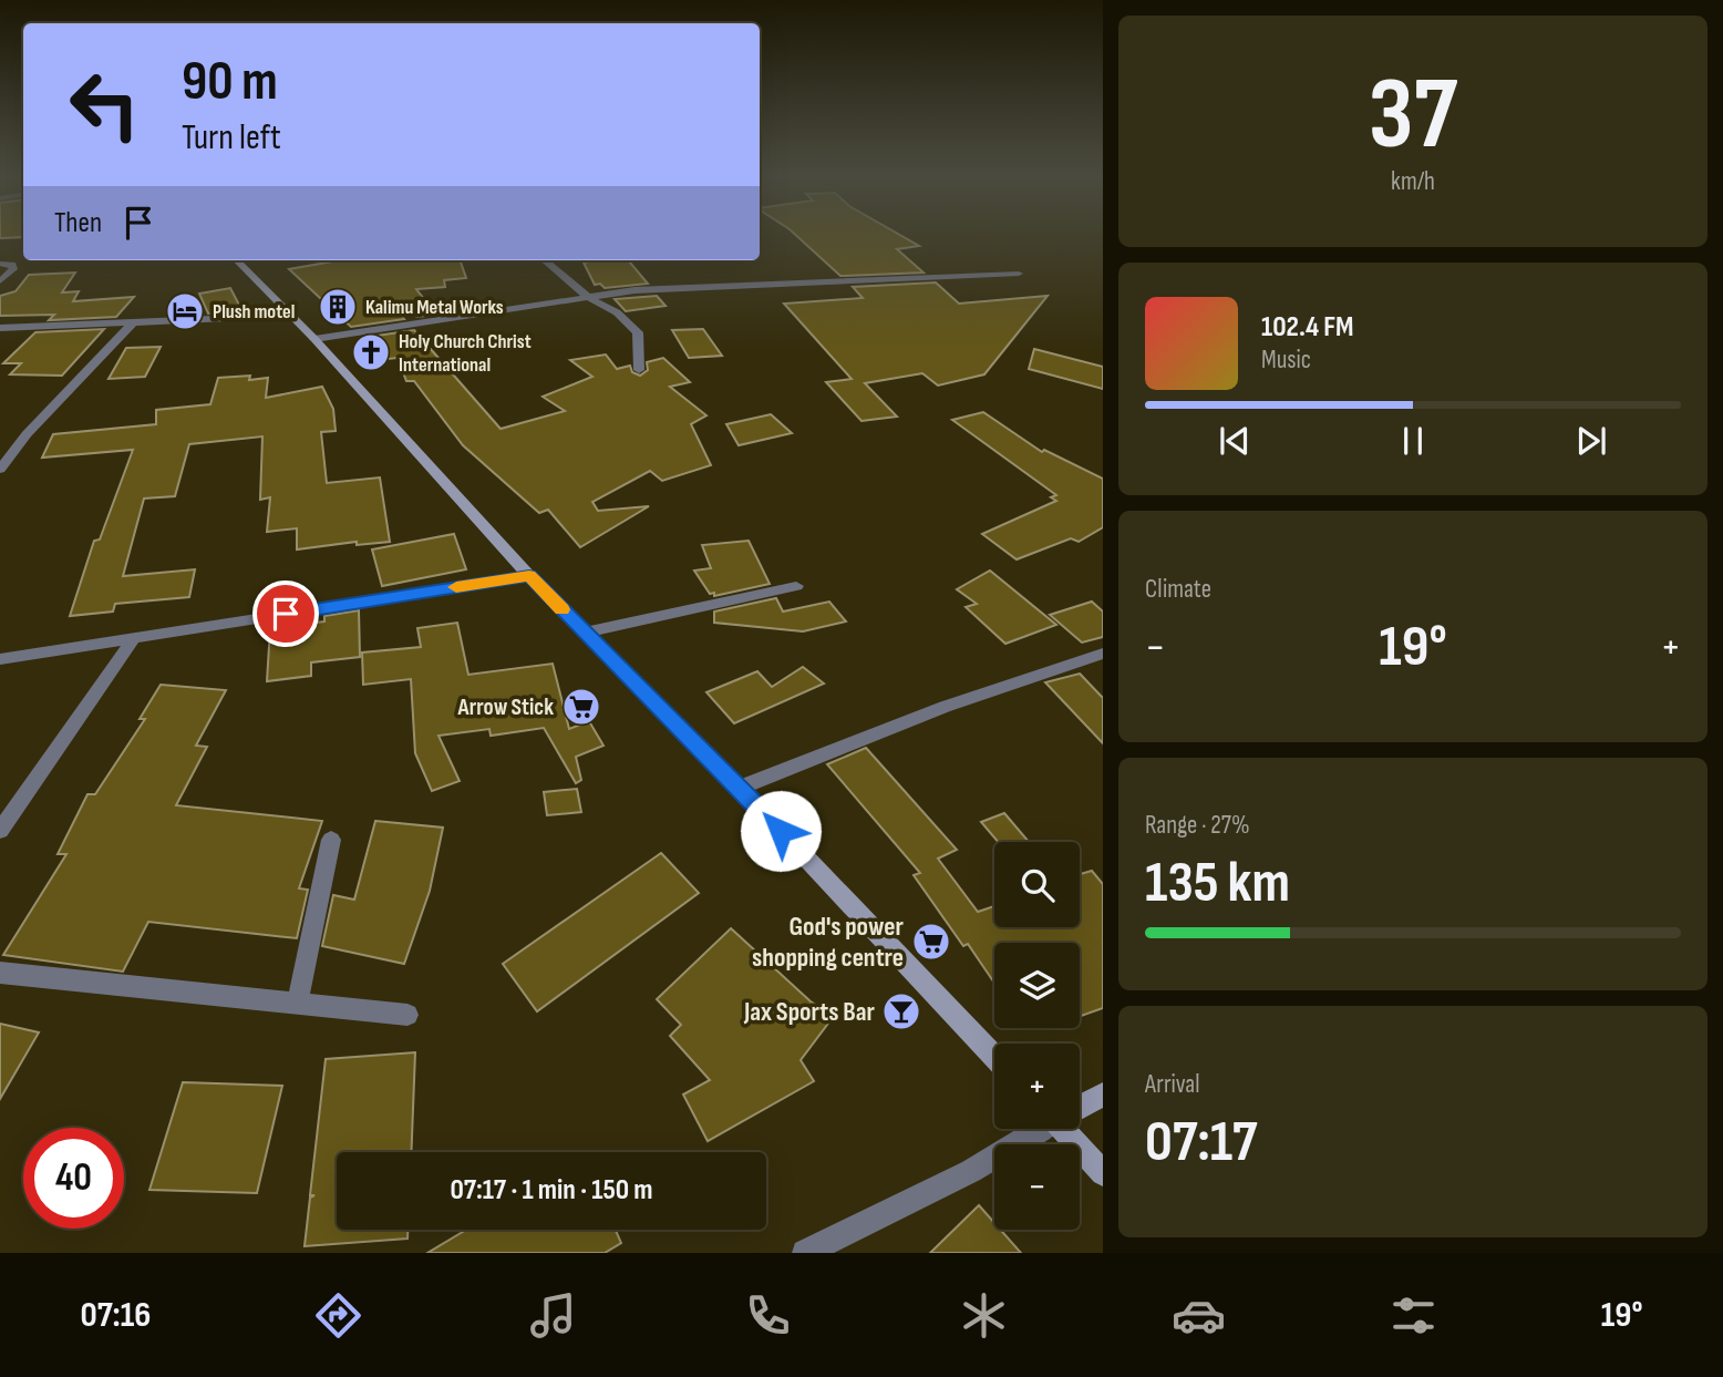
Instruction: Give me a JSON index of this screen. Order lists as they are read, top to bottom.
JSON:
{
  "places": {
    "building": ["Kalimu Metal Works"],
    "hotel": ["Plush motel"],
    "church": ["Holy Church Christ International"],
    "supermarket": ["Arrow Stick", "God's power shopping centre"],
    "bar": ["Jax Sports Bar"]
  },
  "page": {
    "tile": [
      ["37", "km/h"],
      "Climate",
      ["Range · 27%", "135 km"],
      ["Arrival", "07:17"]
    ],
    "turn": ["90 m", "Turn left"],
    "then": "Then",
    "song": ["102.4 FM", "Music"],
    "heat": ["−", "19°", "+"],
    "map_buttons": ["+", "−"],
    "limit": "40",
    "trip": "07:17 · 1 min · 150 m",
    "tabs": ["07:16", "19°"]
  }
}
